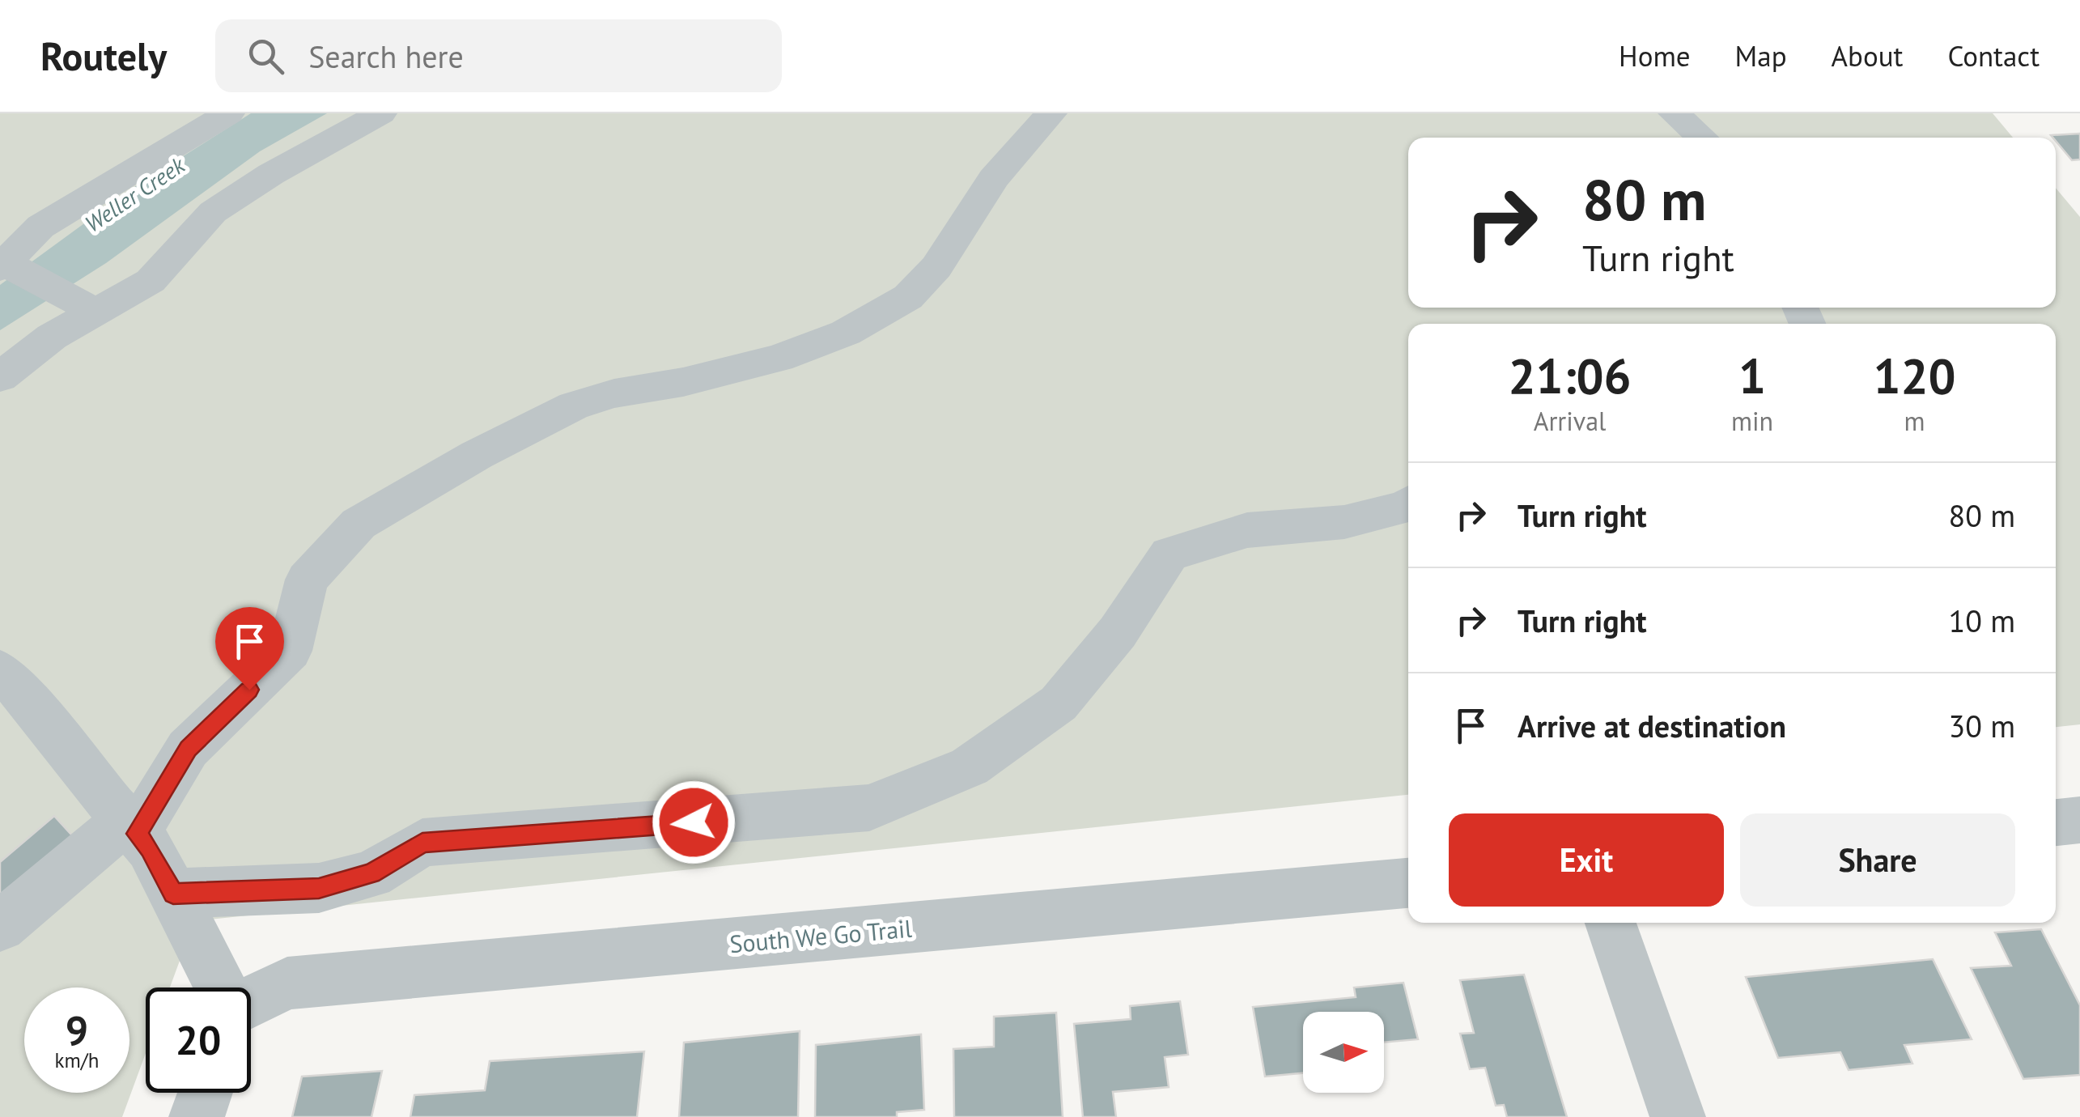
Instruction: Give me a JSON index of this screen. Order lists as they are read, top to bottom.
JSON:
{
  "streets": {
    "street": ["South We Go Trail"]
  },
  "water": ["Weller Creek"],
  "north": "right",
  "page": {
    "header": "Routely",
    "search": "Search here",
    "nav": [
      "Home",
      "Map",
      "About",
      "Contact"
    ],
    "turn": ["80 m", "Turn right"],
    "eta": [
      "21:06",
      "Arrival",
      "1",
      "min",
      "120",
      "m"
    ],
    "list": [
      {
        "name": "Turn right",
        "value": "80 m"
      },
      {
        "name": "Turn right",
        "value": "10 m"
      },
      {
        "name": "Arrive at destination",
        "value": "30 m"
      }
    ],
    "buttons": ["Exit", "Share"],
    "speed": "9 km/h",
    "limit": "20"
  }
}
